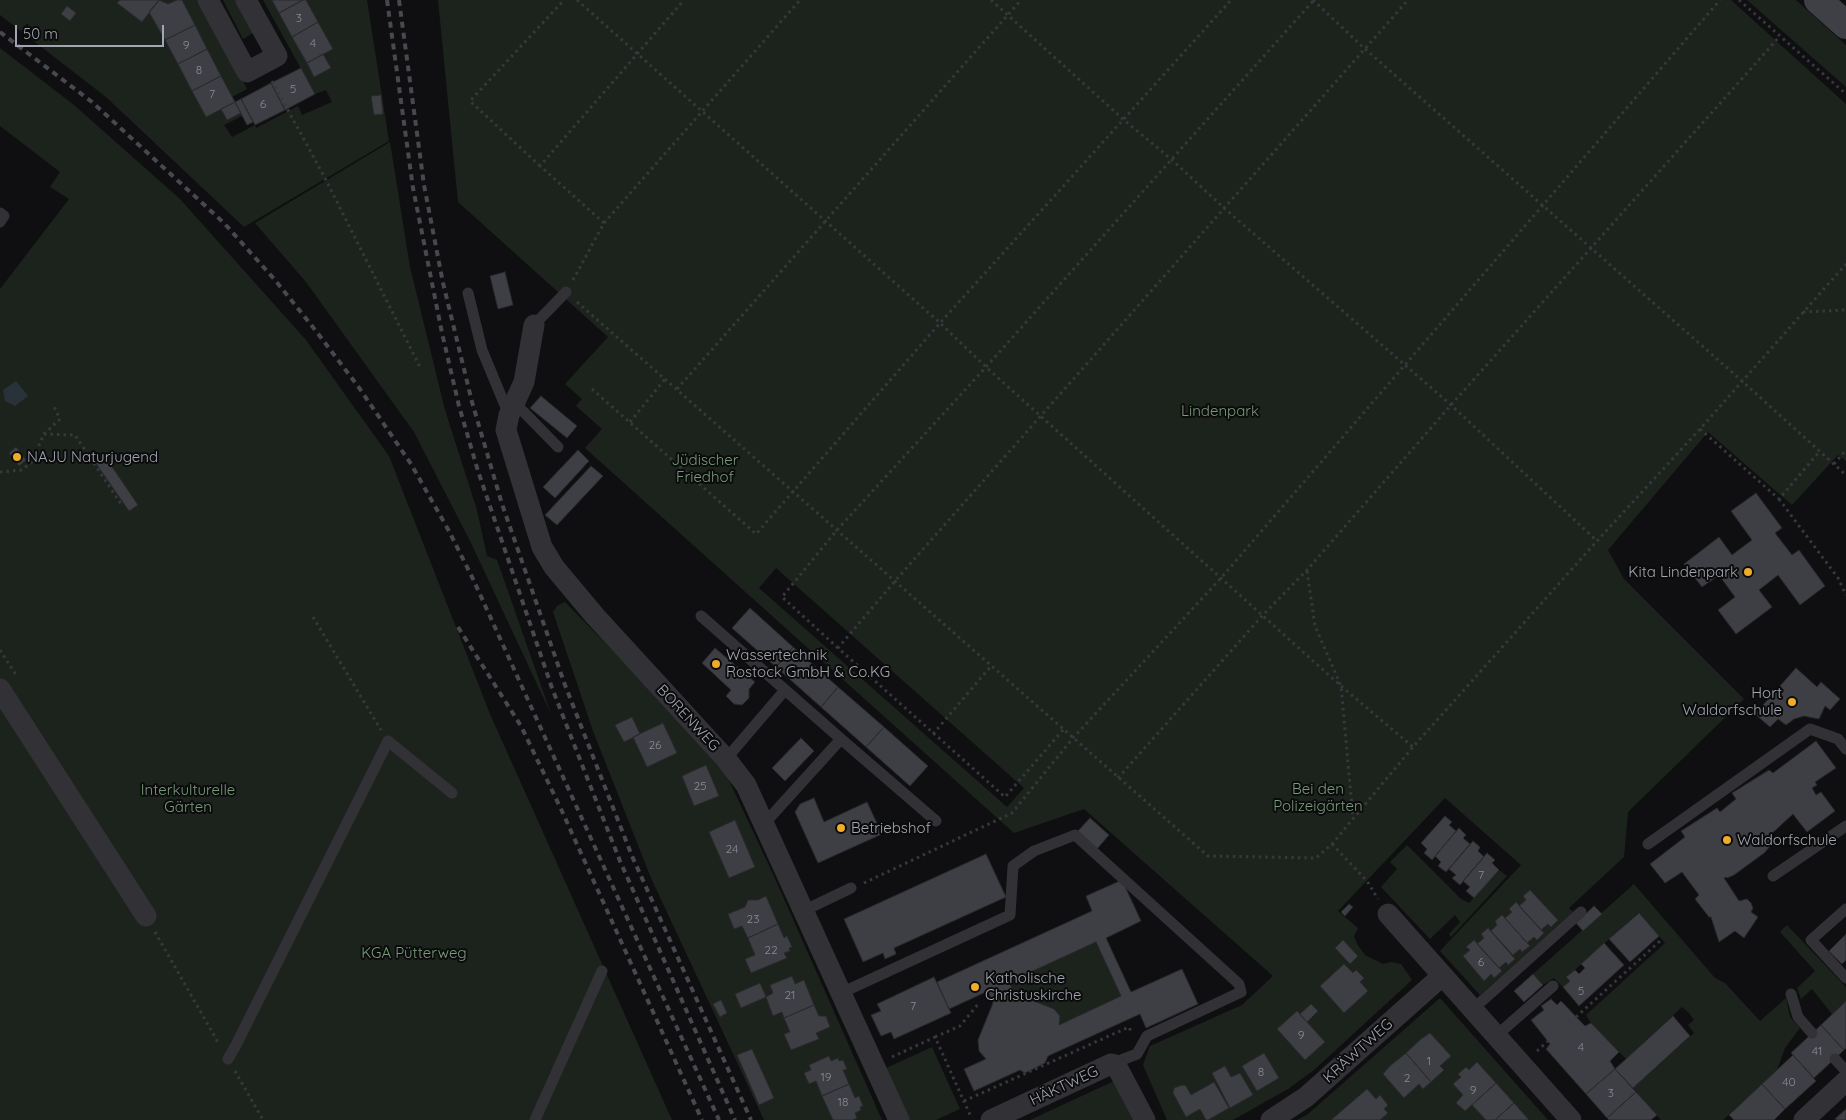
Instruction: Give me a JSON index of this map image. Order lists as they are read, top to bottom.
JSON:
{
  "streets": {
    "street": ["BORENWEG", "KRÄWTWEG", "HÄKTWEG"]
  },
  "parks": [
    "Lindenpark",
    "Jüdischer Friedhof",
    "Bei den Polizeigärten",
    "Interkulturelle Gärten",
    "KGA Pütterweg"
  ],
  "places": [
    "NAJU Naturjugend",
    "Kita Lindenpark",
    "Wassertechnik Rostock GmbH & Co.KG",
    "Hort Waldorfschule",
    "Betriebshof",
    "Waldorfschule",
    "Katholische Christuskirche"
  ],
  "house_numbers": [
    "3",
    "4",
    "9",
    "8",
    "5",
    "7",
    "6",
    "26",
    "25",
    "24",
    "7",
    "23",
    "22",
    "6",
    "5",
    "21",
    "7",
    "9",
    "4",
    "41",
    "1",
    "8",
    "19",
    "2",
    "40",
    "9",
    "3",
    "18"
  ],
  "scale_bar": "50 m"
}
